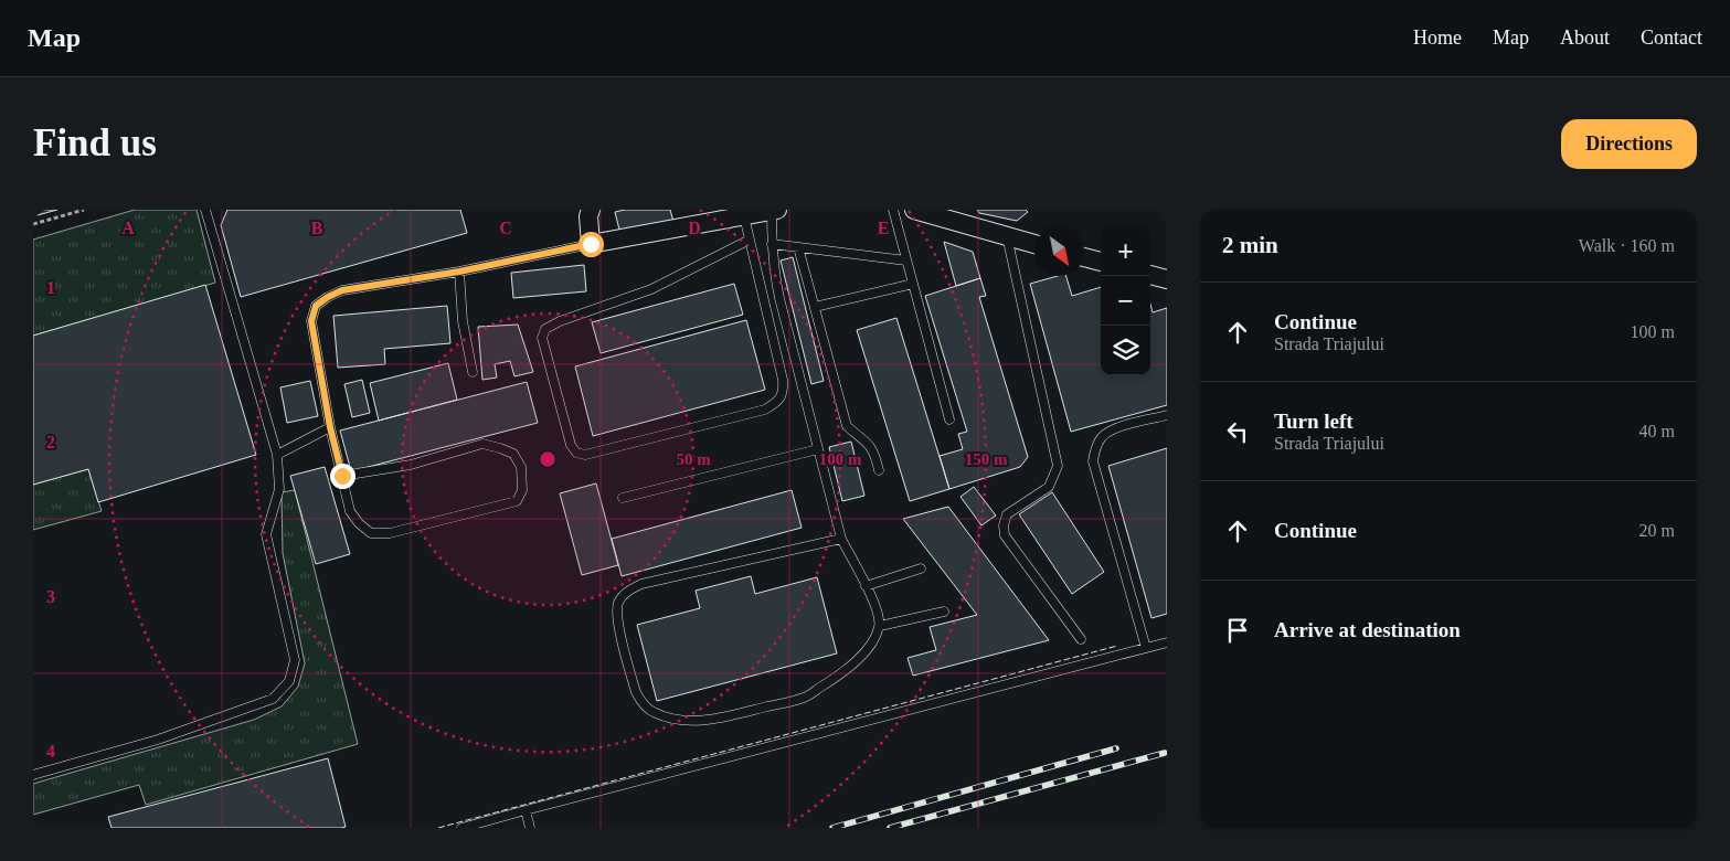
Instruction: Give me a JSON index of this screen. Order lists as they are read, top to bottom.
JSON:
{
  "north": "bottom right",
  "page": {
    "header": "Map",
    "nav": [
      "Home",
      "Map",
      "About",
      "Contact"
    ],
    "buttons": "Directions",
    "title": "Find us",
    "heading": ["2 min", "Walk · 160 m"],
    "map_buttons": ["+", "−"],
    "list": [
      ["Continue", "Strada Triajului", "100 m"],
      ["Turn left", "Strada Triajului", "40 m"],
      ["Continue", "20 m"],
      "Arrive at destination"
    ]
  },
  "grid": {
    "columns": [
      "A",
      "B",
      "C",
      "D",
      "E"
    ],
    "rows": [
      "1",
      "2",
      "3",
      "4"
    ]
  },
  "rings": ["50 m", "100 m", "150 m"]
}
